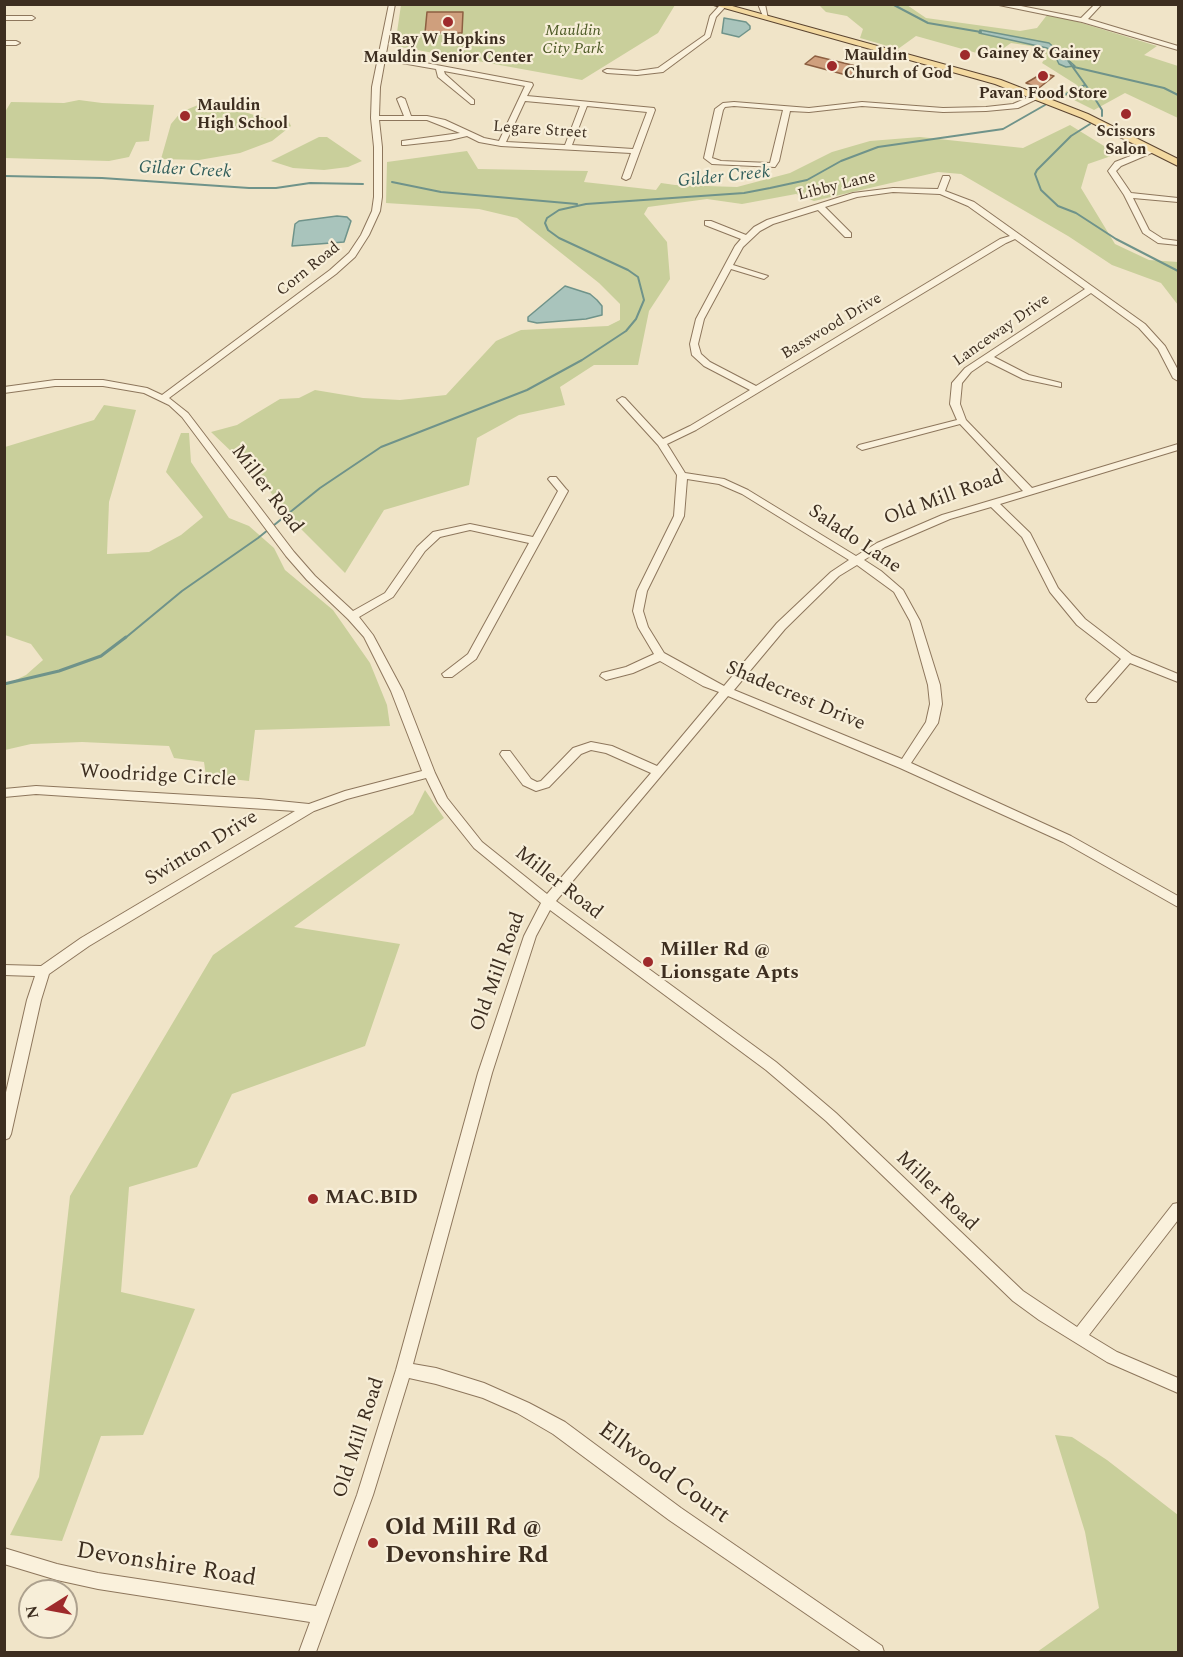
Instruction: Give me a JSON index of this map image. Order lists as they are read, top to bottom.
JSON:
{
  "streets": {
    "street": [
      "Legare Street",
      "Libby Lane",
      "Corn Road",
      "Basswood Drive",
      "Lanceway Drive",
      "Miller Road",
      "Old Mill Road",
      "Salado Lane",
      "Shadecrest Drive",
      "Woodridge Circle",
      "Swinton Drive",
      "Ellwood Court",
      "Devonshire Road"
    ]
  },
  "crossings": [
    ["Legare Street", "Corn Road"],
    ["Libby Lane", "Basswood Drive"],
    ["Libby Lane", "Lanceway Drive"],
    ["Corn Road", "Miller Road"],
    ["Miller Road", "Old Mill Road"],
    ["Miller Road", "Swinton Drive"],
    ["Old Mill Road", "Salado Lane"],
    ["Old Mill Road", "Shadecrest Drive"],
    ["Old Mill Road", "Ellwood Court"],
    ["Old Mill Road", "Devonshire Road"],
    ["Salado Lane", "Shadecrest Drive"],
    ["Woodridge Circle", "Swinton Drive"]
  ],
  "water": ["Gilder Creek"],
  "parks": ["Mauldin City Park"],
  "places": [
    "Ray W Hopkins Mauldin Senior Center",
    "Gainey & Gainey",
    "Mauldin Church of God",
    "Pavan Food Store",
    "Scissors Salon",
    "Mauldin High School",
    "Miller Rd @ Lionsgate Apts",
    "MAC.BID",
    "Old Mill Rd @ Devonshire Rd"
  ],
  "north": "left"
}
